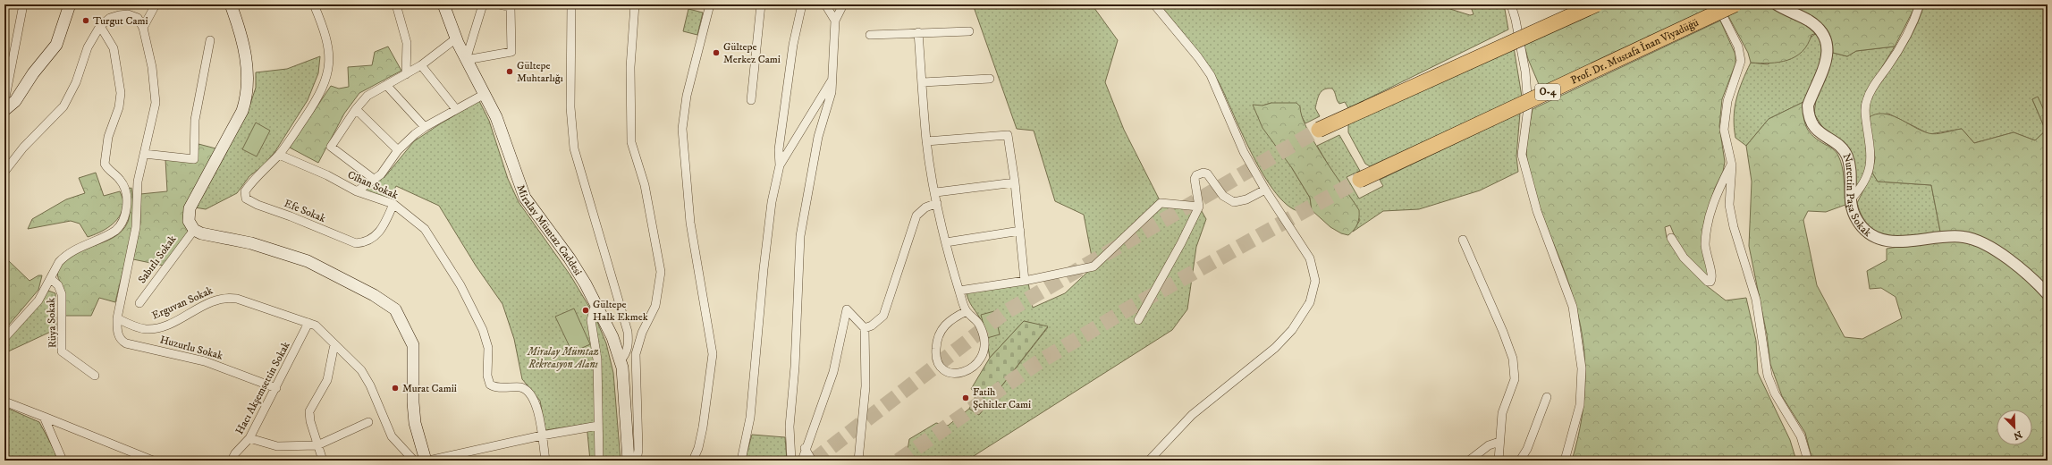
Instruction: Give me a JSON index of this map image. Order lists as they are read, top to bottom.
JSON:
{
  "streets": {
    "highway": ["Prof. Dr. Mustafa İnan Viyadüğü", "O-4"],
    "main road": ["Miralay Mümtaz Caddesi"],
    "street": [
      "Cihan Sokak",
      "Nurettin Paşa Sokak",
      "Efe Sokak",
      "Sabırlı Sokak",
      "Erguvan Sokak",
      "Rüya Sokak",
      "Huzurlu Sokak",
      "Hacı Akşemsettin Sokak"
    ]
  },
  "crossings": [
    ["Cihan Sokak", "Efe Sokak"],
    ["Erguvan Sokak", "Huzurlu Sokak"],
    ["Erguvan Sokak", "Hacı Akşemsettin Sokak"],
    ["Huzurlu Sokak", "Hacı Akşemsettin Sokak"]
  ],
  "parks": ["Miralay Mümtaz Rekreasyon Alanı"],
  "places": [
    "Turgut Cami",
    "Gültepe Merkez Cami",
    "Gültepe Muhtarlığı",
    "Gültepe Halk Ekmek",
    "Murat Camii",
    "Fatih Şehitler Cami"
  ],
  "north": "bottom right"
}
